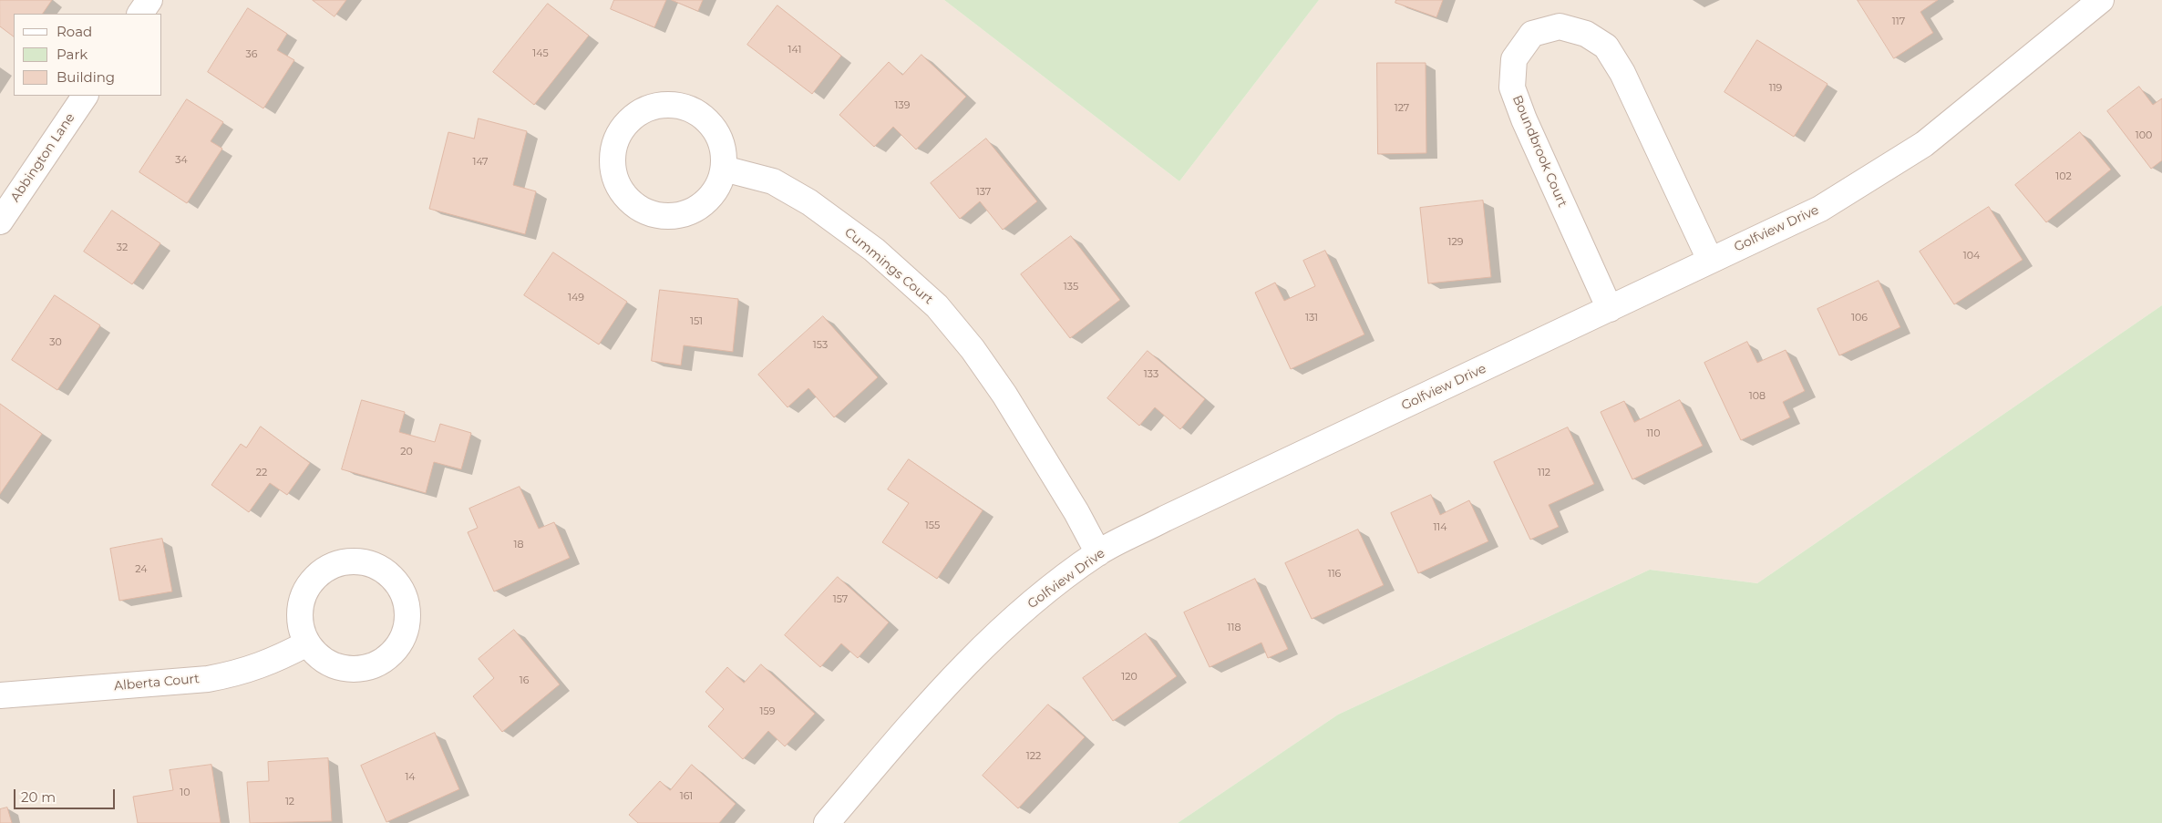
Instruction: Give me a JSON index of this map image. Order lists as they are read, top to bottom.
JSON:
{
  "streets": {
    "street": [
      "Boundbrook Court",
      "Abbington Lane",
      "Golfview Drive",
      "Cummings Court",
      "Alberta Court"
    ]
  },
  "crossings": [
    ["Boundbrook Court", "Golfview Drive"],
    ["Golfview Drive", "Cummings Court"]
  ],
  "house_numbers": [
    "117",
    "141",
    "145",
    "36",
    "119",
    "139",
    "127",
    "100",
    "34",
    "147",
    "102",
    "137",
    "129",
    "32",
    "104",
    "135",
    "149",
    "131",
    "106",
    "151",
    "30",
    "153",
    "133",
    "108",
    "110",
    "20",
    "22",
    "112",
    "155",
    "114",
    "18",
    "24",
    "116",
    "157",
    "118",
    "120",
    "16",
    "159",
    "122",
    "14",
    "10",
    "161",
    "12"
  ],
  "legend": ["Road", "Park", "Building"],
  "scale_bar": "20 m"
}
